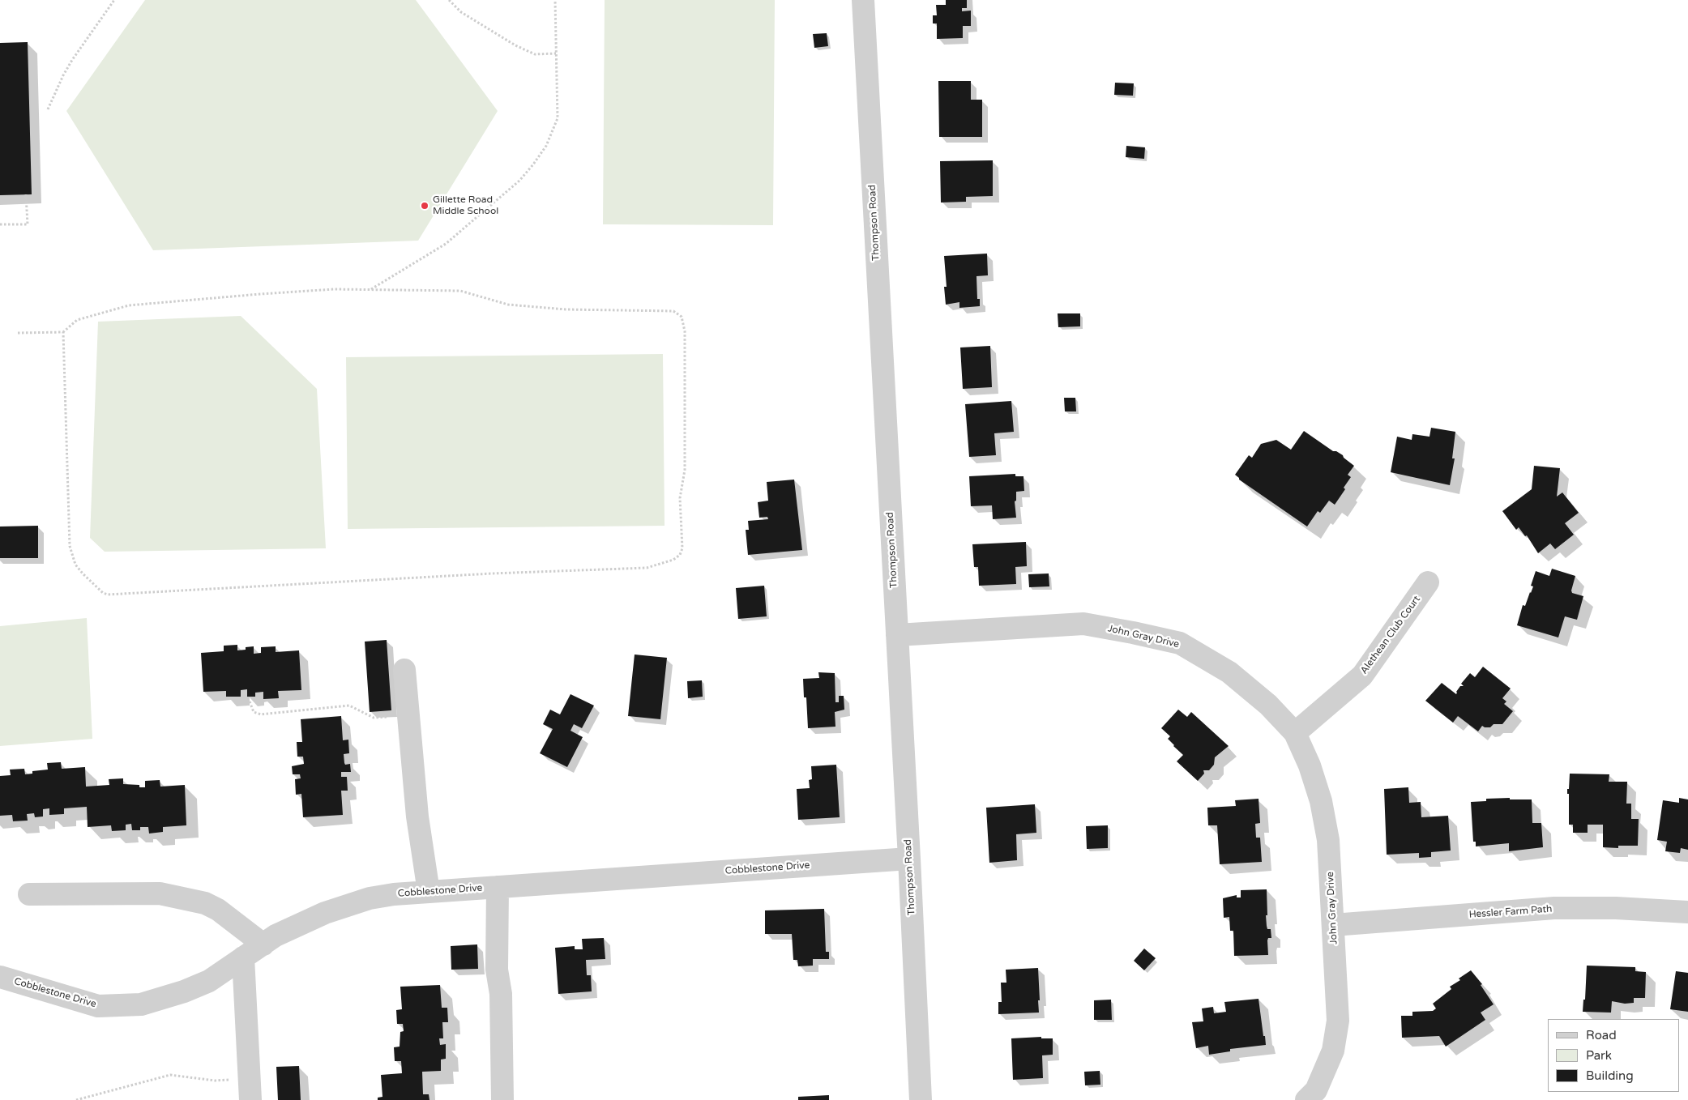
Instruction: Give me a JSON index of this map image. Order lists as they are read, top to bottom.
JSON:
{
  "streets": {
    "street": [
      "Thompson Road",
      "Alethean Club Court",
      "John Gray Drive",
      "Cobblestone Drive",
      "Hessler Farm Path"
    ]
  },
  "crossings": [
    ["Thompson Road", "John Gray Drive"],
    ["Thompson Road", "Cobblestone Drive"],
    ["Alethean Club Court", "John Gray Drive"],
    ["John Gray Drive", "Hessler Farm Path"]
  ],
  "places": ["Gillette Road Middle School"],
  "legend": ["Road", "Park", "Building"]
}
